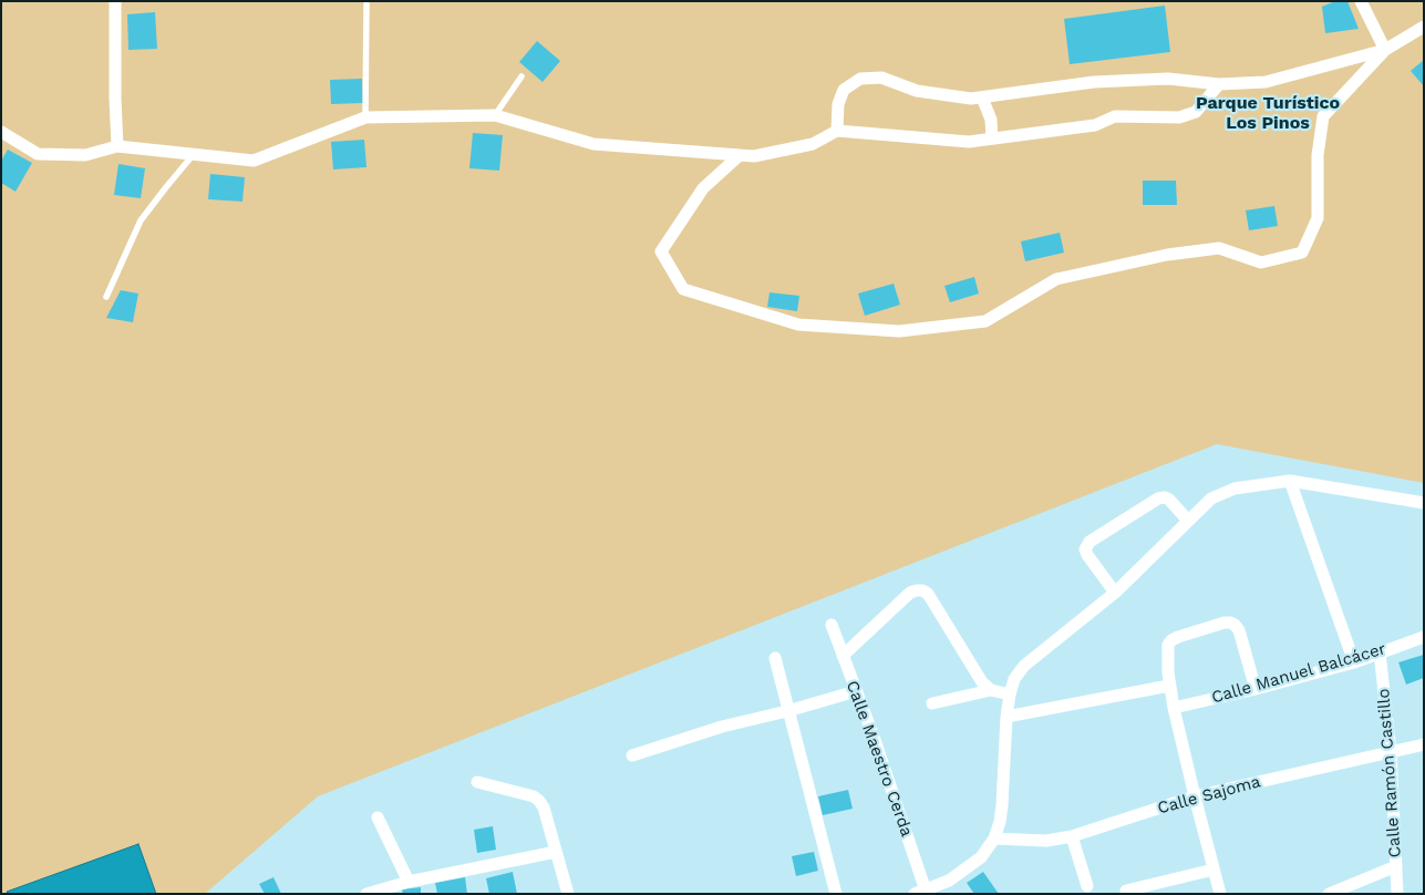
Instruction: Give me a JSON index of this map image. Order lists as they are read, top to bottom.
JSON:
{
  "streets": {
    "street": [
      "Calle Manuel Balcácer",
      "Calle Maestro Cerda",
      "Calle Ramón Castillo",
      "Calle Sajoma"
    ]
  },
  "crossings": [
    ["Calle Manuel Balcácer", "Calle Ramón Castillo"],
    ["Calle Ramón Castillo", "Calle Sajoma"]
  ],
  "districts": ["Parque Turístico Los Pinos"]
}
